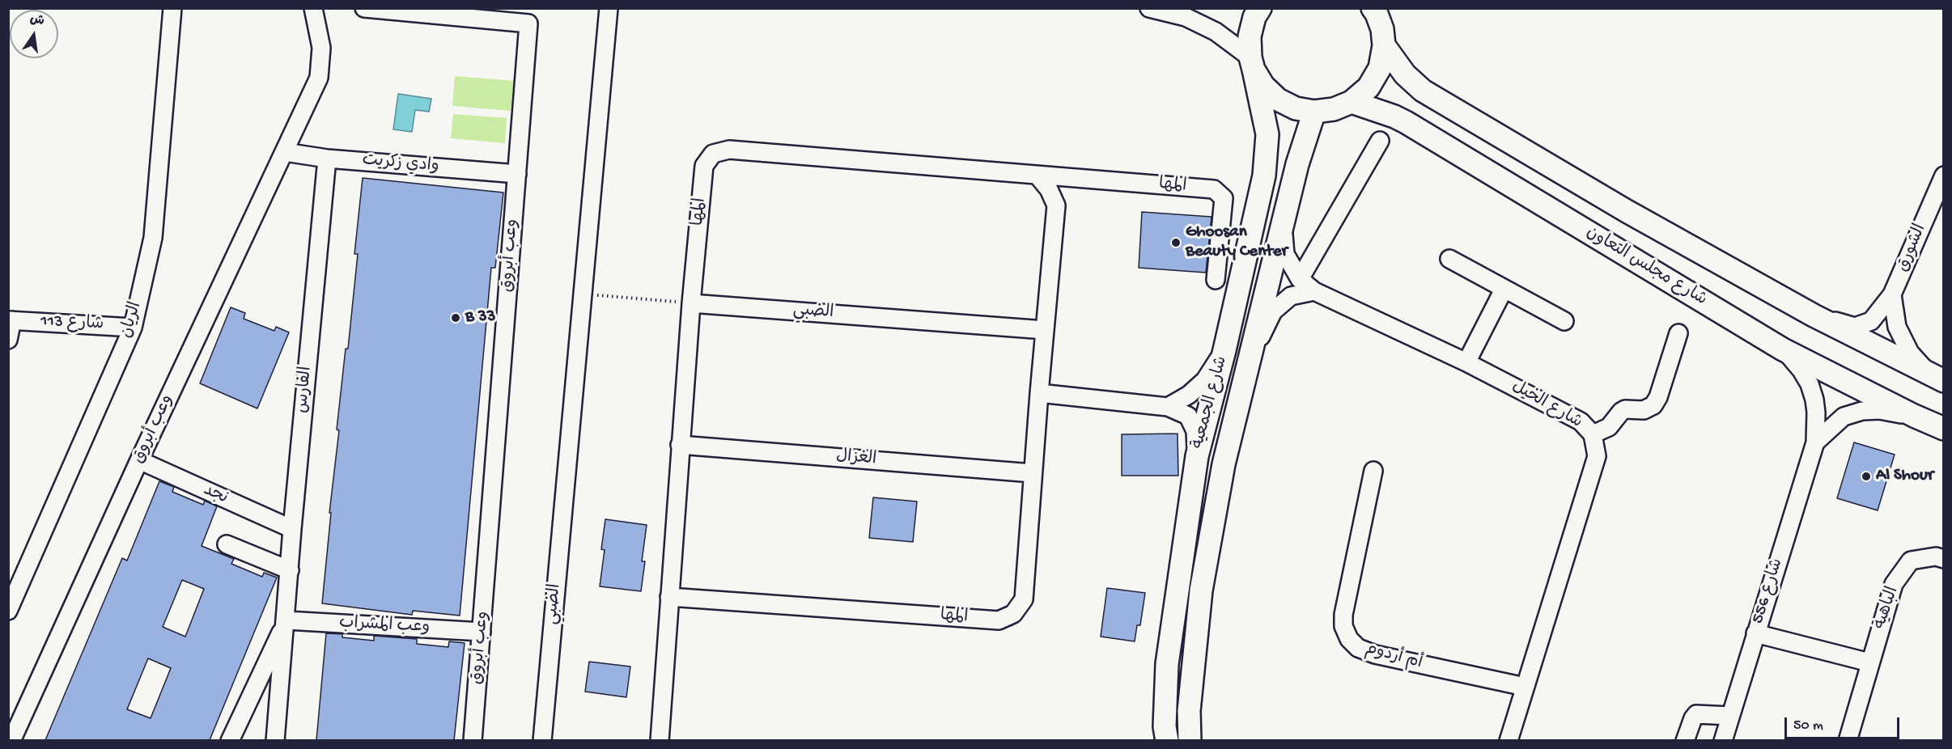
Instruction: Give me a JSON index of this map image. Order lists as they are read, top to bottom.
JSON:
{
  "streets": {
    "main road": ["شارع مجلس التعاون", "شارع الجمعية"],
    "street": [
      "وادي زكريت",
      "المها",
      "الشورق",
      "وعب أبروق",
      "الضبي",
      "الريان",
      "شارع 113",
      "الفارس",
      "شارع الخيل",
      "الغزال",
      "نجد",
      "شارع 556",
      "الباهية",
      "وعب المشراب",
      "أم أردوم"
    ]
  },
  "crossings": [
    ["وادي زكريت", "وعب أبروق"],
    ["وادي زكريت", "الفارس"],
    ["المها", "الضبي"],
    ["المها", "الغزال"],
    ["وعب أبروق", "نجد"],
    ["وعب أبروق", "وعب المشراب"],
    ["شارع مجلس التعاون", "شارع 556"],
    ["الريان", "شارع 113"],
    ["الفارس", "نجد"],
    ["الفارس", "وعب المشراب"],
    ["شارع الجمعية", "شارع الخيل"],
    ["شارع الخيل", "أم أردوم"]
  ],
  "places": ["Ghoosan Beauty Center", "B 33", "Al Shour"],
  "scale_bar": "50 m",
  "north": "top"
}
